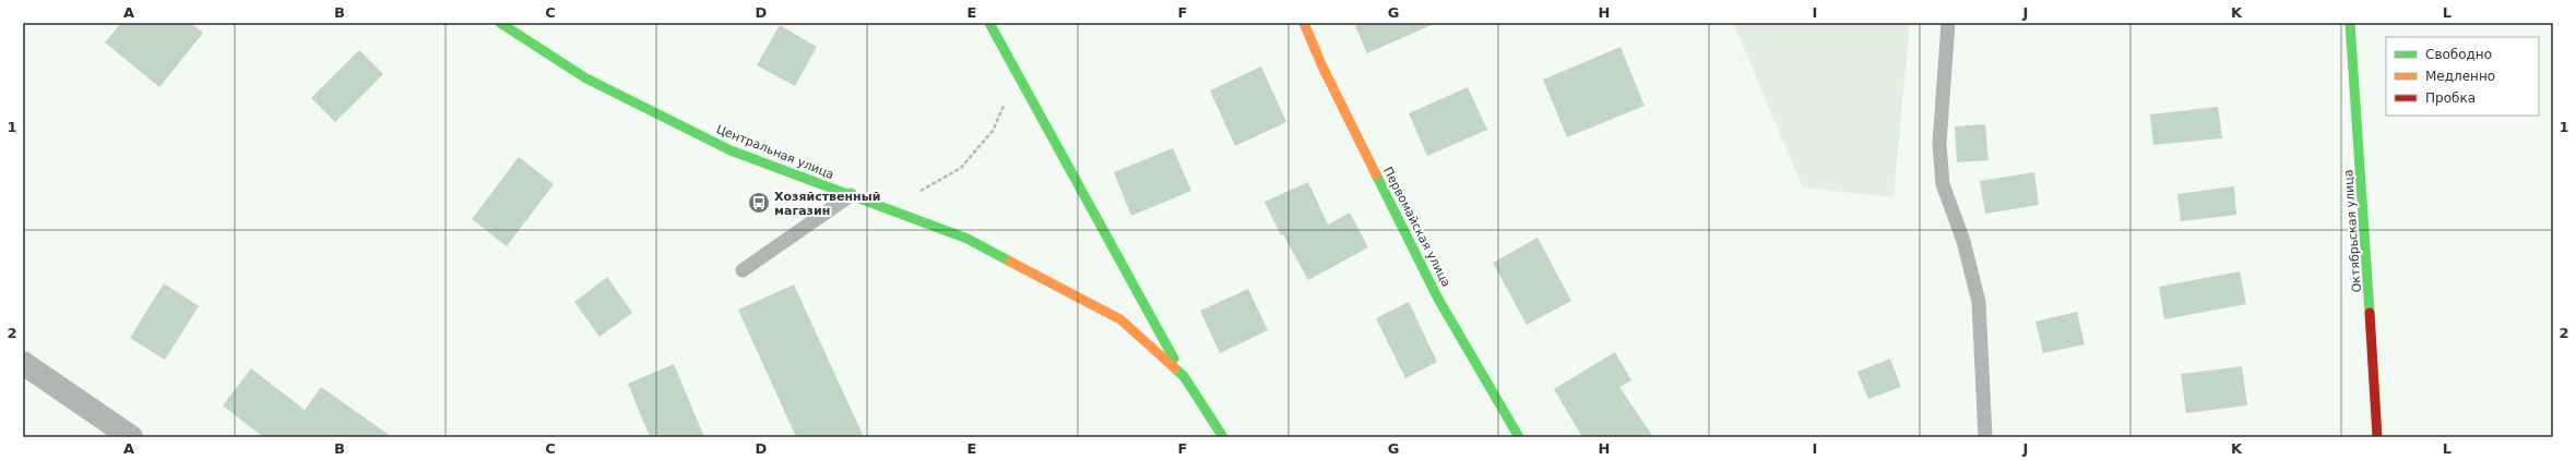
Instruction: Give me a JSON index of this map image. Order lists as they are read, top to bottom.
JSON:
{
  "streets": {
    "street": ["Центральная улица", "Первомайская улица", "Октябрьская улица"]
  },
  "places": {
    "bus stop": ["Хозяйственный магазин"]
  },
  "legend": ["Свободно", "Медленно", "Пробка"],
  "grid": {
    "columns": [
      "A",
      "B",
      "C",
      "D",
      "E",
      "F",
      "G",
      "H",
      "I",
      "J",
      "K",
      "L"
    ],
    "rows": ["1", "2"]
  }
}
